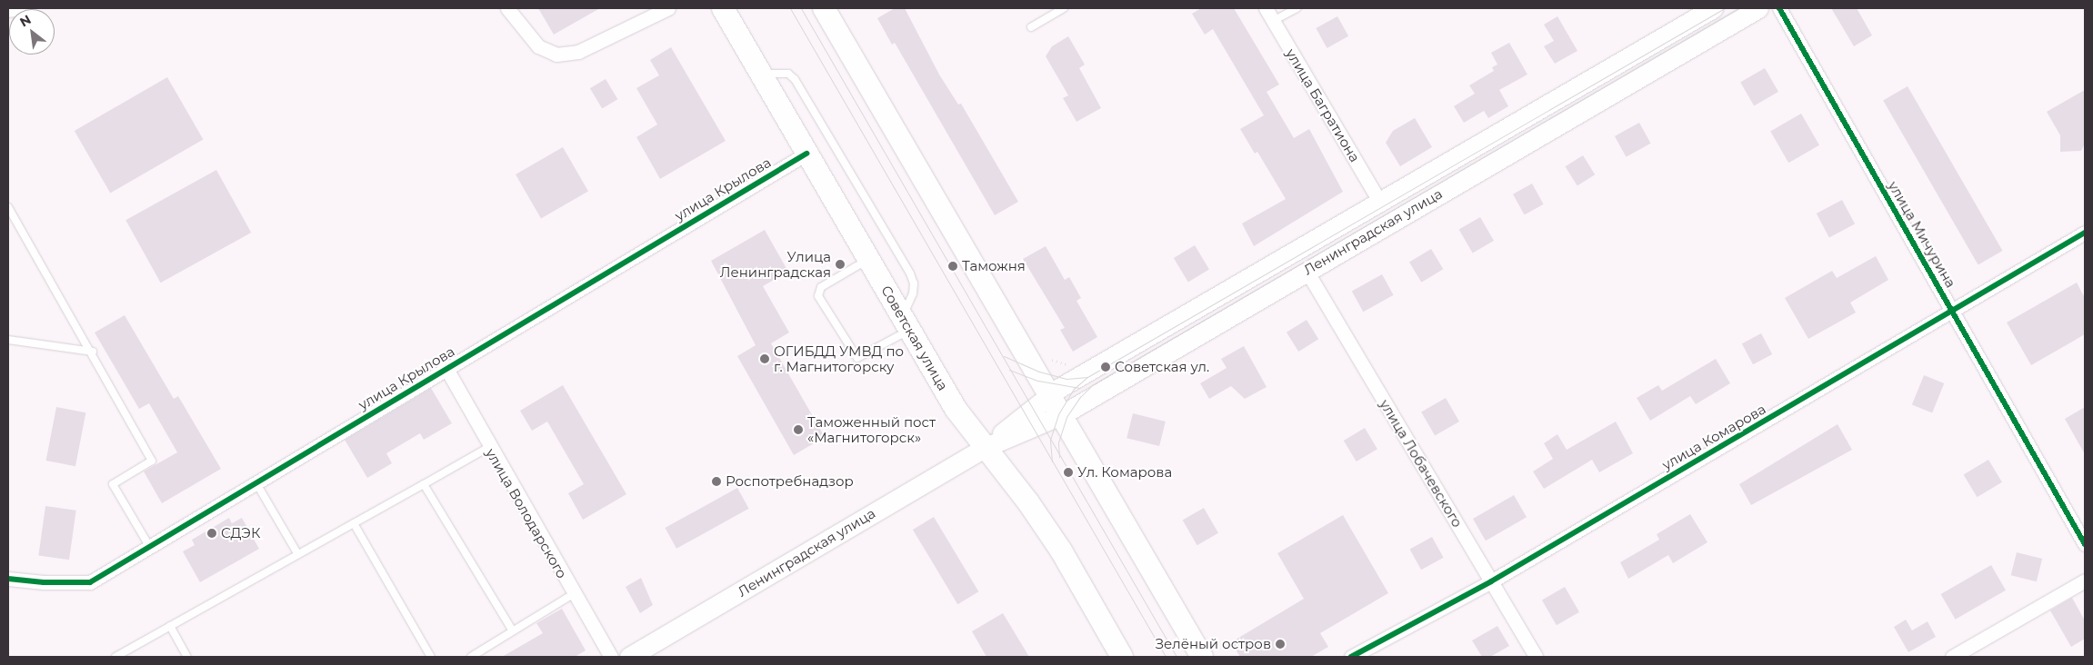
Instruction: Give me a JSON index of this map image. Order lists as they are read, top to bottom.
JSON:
{
  "streets": {
    "main road": ["Ленинградская улица", "Советская улица"],
    "street": [
      "улица Багратиона",
      "улица Крылова",
      "улица Мичурина",
      "улица Комарова",
      "улица Лобачевского",
      "улица Володарского"
    ]
  },
  "crossings": [
    ["улица Багратиона", "Ленинградская улица"],
    ["улица Крылова", "Советская улица"],
    ["улица Крылова", "улица Володарского"],
    ["Ленинградская улица", "Советская улица"],
    ["Ленинградская улица", "улица Лобачевского"],
    ["улица Мичурина", "улица Комарова"],
    ["улица Комарова", "улица Лобачевского"]
  ],
  "places": [
    "Улица Ленинградская",
    "Таможня",
    "ОГИБДД УМВД по г. Магнитогорску",
    "Советская ул.",
    "Таможенный пост «Магнитогорск»",
    "Ул. Комарова",
    "Роспотребнадзор",
    "СДЭК",
    "Зелёный остров"
  ],
  "north": "top left"
}
